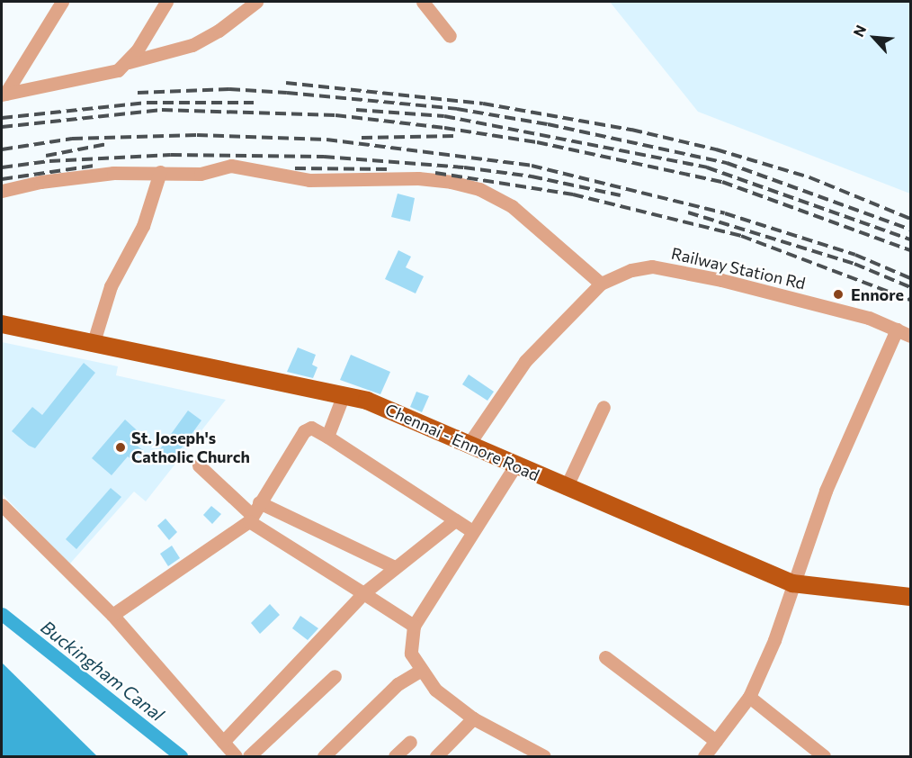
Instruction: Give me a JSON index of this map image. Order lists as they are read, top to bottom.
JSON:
{
  "streets": {
    "main road": ["Chennai - Ennore Road"],
    "street": ["Railway Station Rd"]
  },
  "crossings": [
    ["Railway Station Rd", "Chennai - Ennore Road"]
  ],
  "water": ["Buckingham Canal"],
  "places": ["Ennore", "St. Joseph's Catholic Church"],
  "north": "top left"
}
